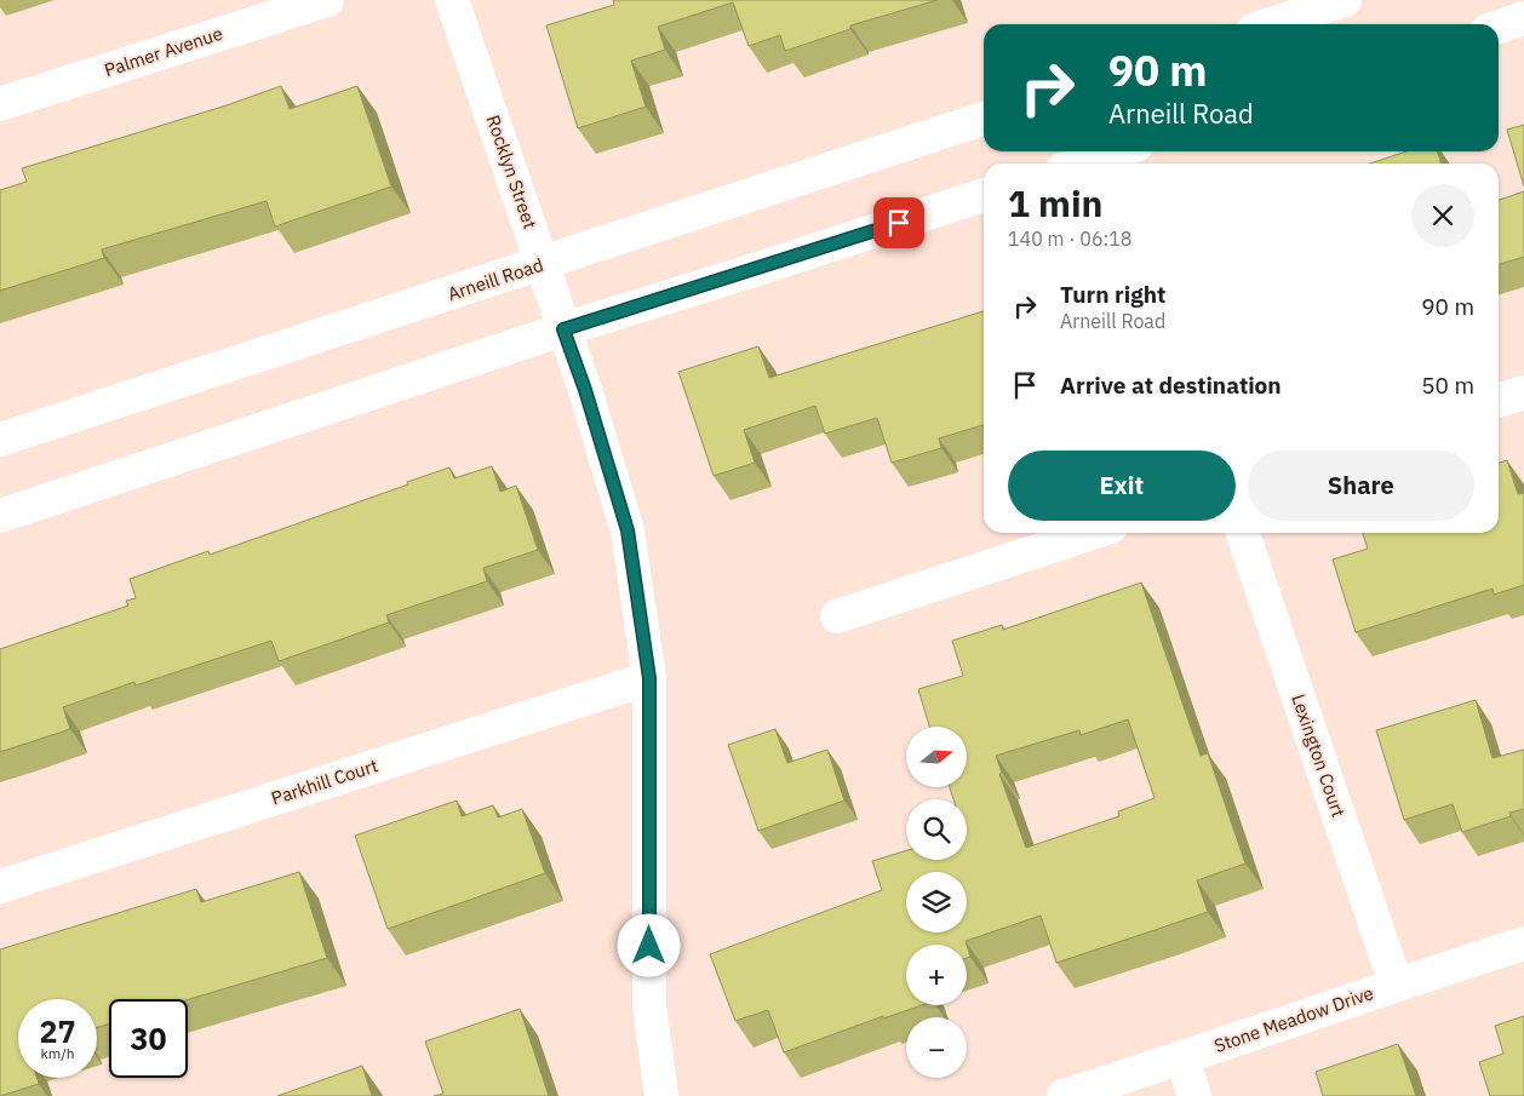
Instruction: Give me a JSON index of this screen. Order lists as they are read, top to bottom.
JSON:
{
  "streets": {
    "street": [
      "Palmer Avenue",
      "Rocklyn Street",
      "Arneill Road",
      "Lexington Court",
      "Parkhill Court",
      "Stone Meadow Drive"
    ]
  },
  "crossings": [
    ["Rocklyn Street", "Arneill Road"],
    ["Rocklyn Street", "Parkhill Court"],
    ["Lexington Court", "Stone Meadow Drive"]
  ],
  "north": "right",
  "page": {
    "turn": ["90 m", "Arneill Road"],
    "heading": ["1 min", "140 m · 06:18"],
    "list": [
      {
        "name": "Turn right",
        "note": "Arneill Road",
        "value": "90 m"
      },
      {
        "name": "Arrive at destination",
        "value": "50 m"
      }
    ],
    "buttons": ["Exit", "Share"],
    "map_buttons": ["+", "−"],
    "speed": "27 km/h",
    "limit": "30"
  }
}
